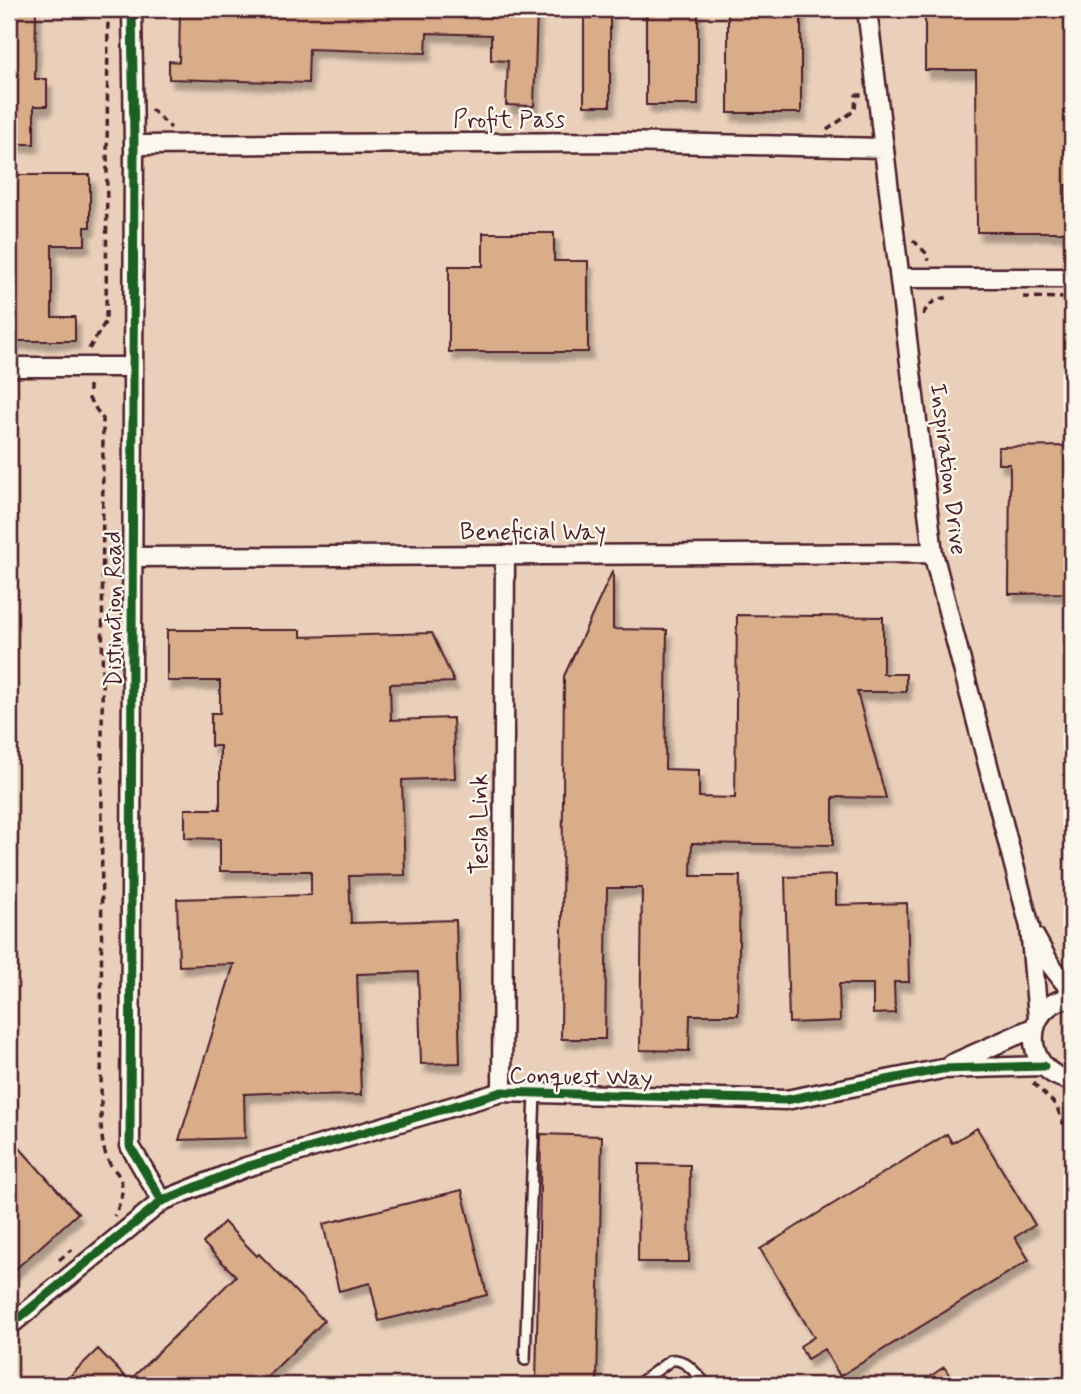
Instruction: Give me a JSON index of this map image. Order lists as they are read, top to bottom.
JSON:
{
  "streets": {
    "street": [
      "Profit Pass",
      "Inspiration Drive",
      "Beneficial Way",
      "Distinction Road",
      "Tesla Link",
      "Conquest Way"
    ]
  },
  "crossings": [
    ["Profit Pass", "Inspiration Drive"],
    ["Profit Pass", "Distinction Road"],
    ["Inspiration Drive", "Beneficial Way"],
    ["Inspiration Drive", "Conquest Way"],
    ["Beneficial Way", "Distinction Road"],
    ["Beneficial Way", "Tesla Link"],
    ["Distinction Road", "Conquest Way"],
    ["Tesla Link", "Conquest Way"]
  ]
}
